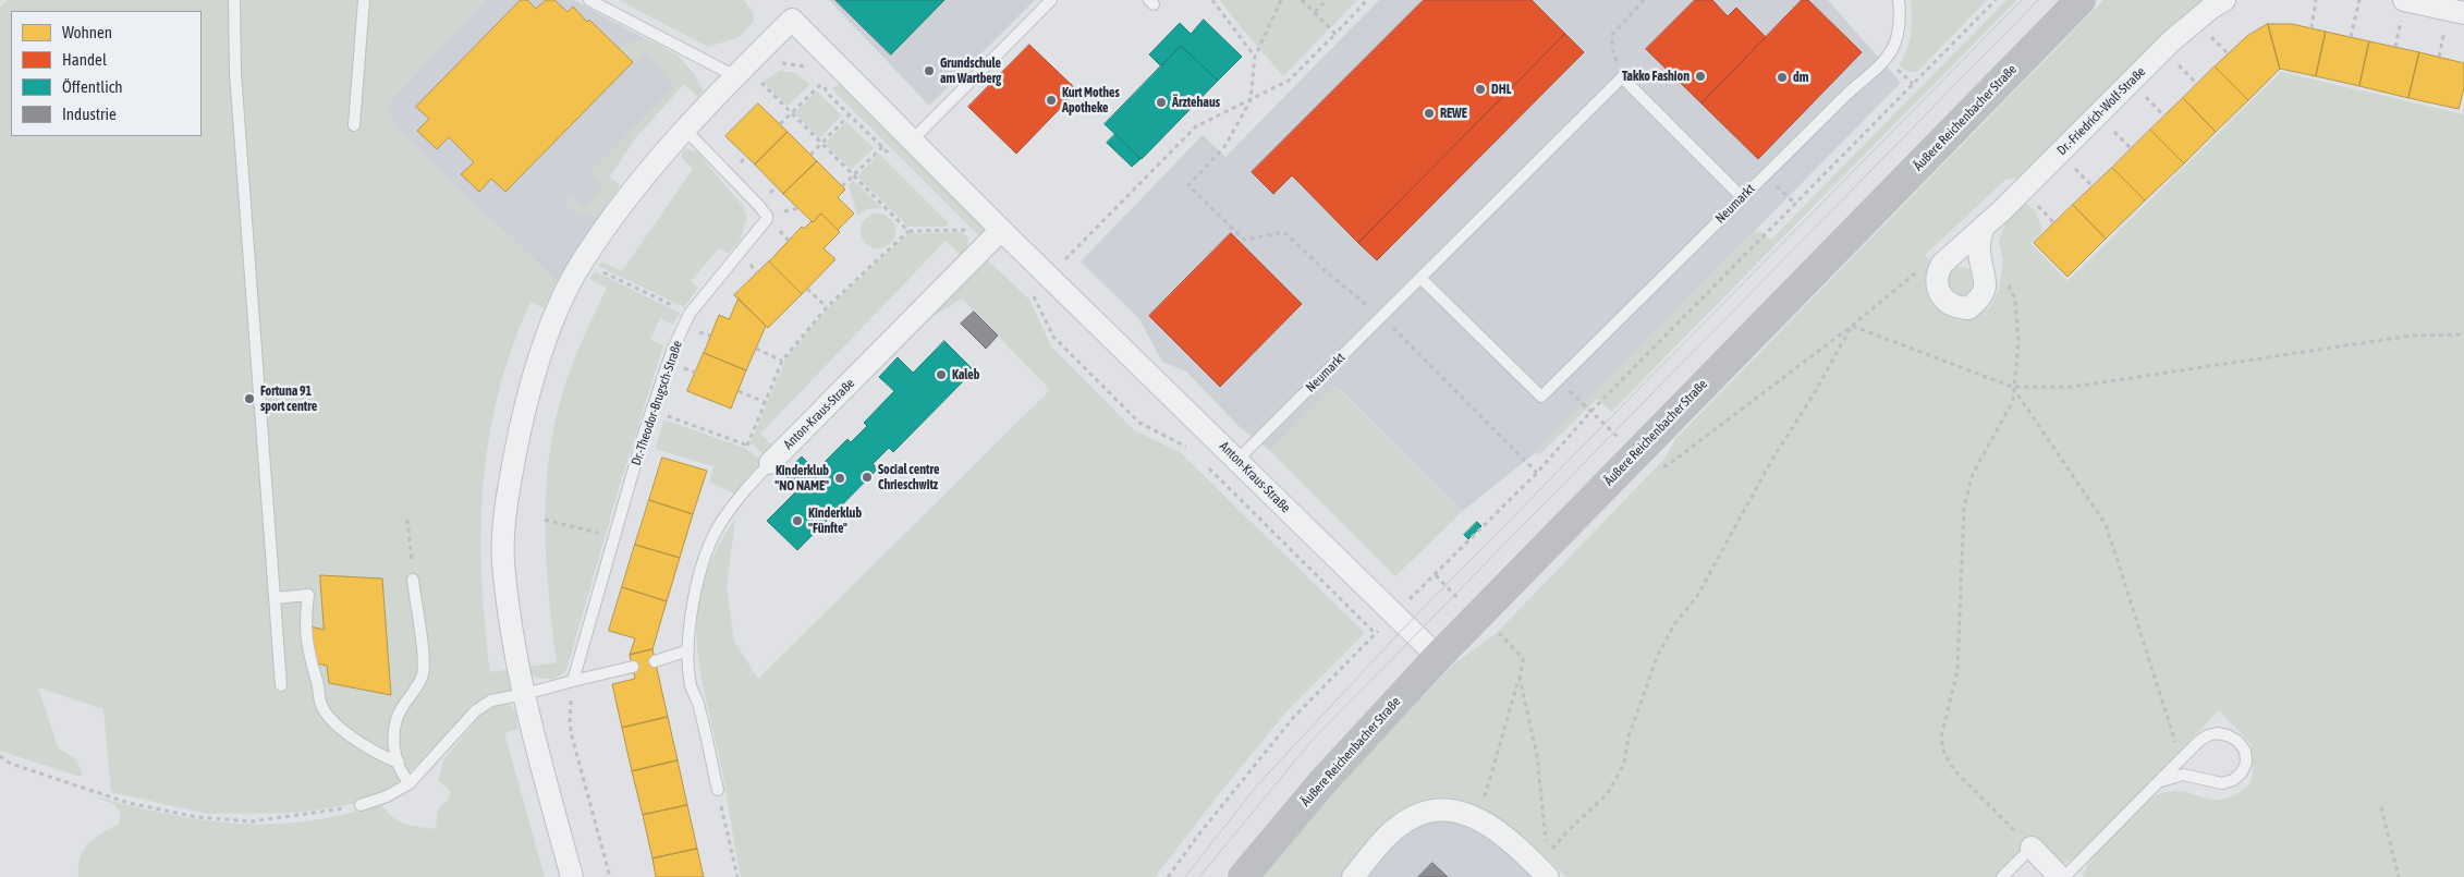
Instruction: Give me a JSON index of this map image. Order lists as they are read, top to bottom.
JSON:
{
  "streets": {
    "street": ["Dr.-Friedrich-Wolf-Straße", "Äußere Reichenbacher Straße", "Anton-Kraus-Straße"],
    "lane": ["Neumarkt", "Dr.-Theodor-Brugsch-Straße"]
  },
  "crossings": [
    ["Äußere Reichenbacher Straße", "Anton-Kraus-Straße"],
    ["Neumarkt", "Anton-Kraus-Straße"]
  ],
  "places": [
    "Grundschule am Wartberg",
    "Takko Fashion",
    "dm",
    "DHL",
    "Kurt Mothes Apotheke",
    "Ärztehaus",
    "REWE",
    "Kaleb",
    "Fortuna 91 sport centre",
    "Social centre Chrieschwitz",
    "Kinderklub \"NO NAME\"",
    "Kinderklub \"Fünfte\""
  ],
  "legend": [
    "Wohnen",
    "Handel",
    "Öffentlich",
    "Industrie"
  ]
}
